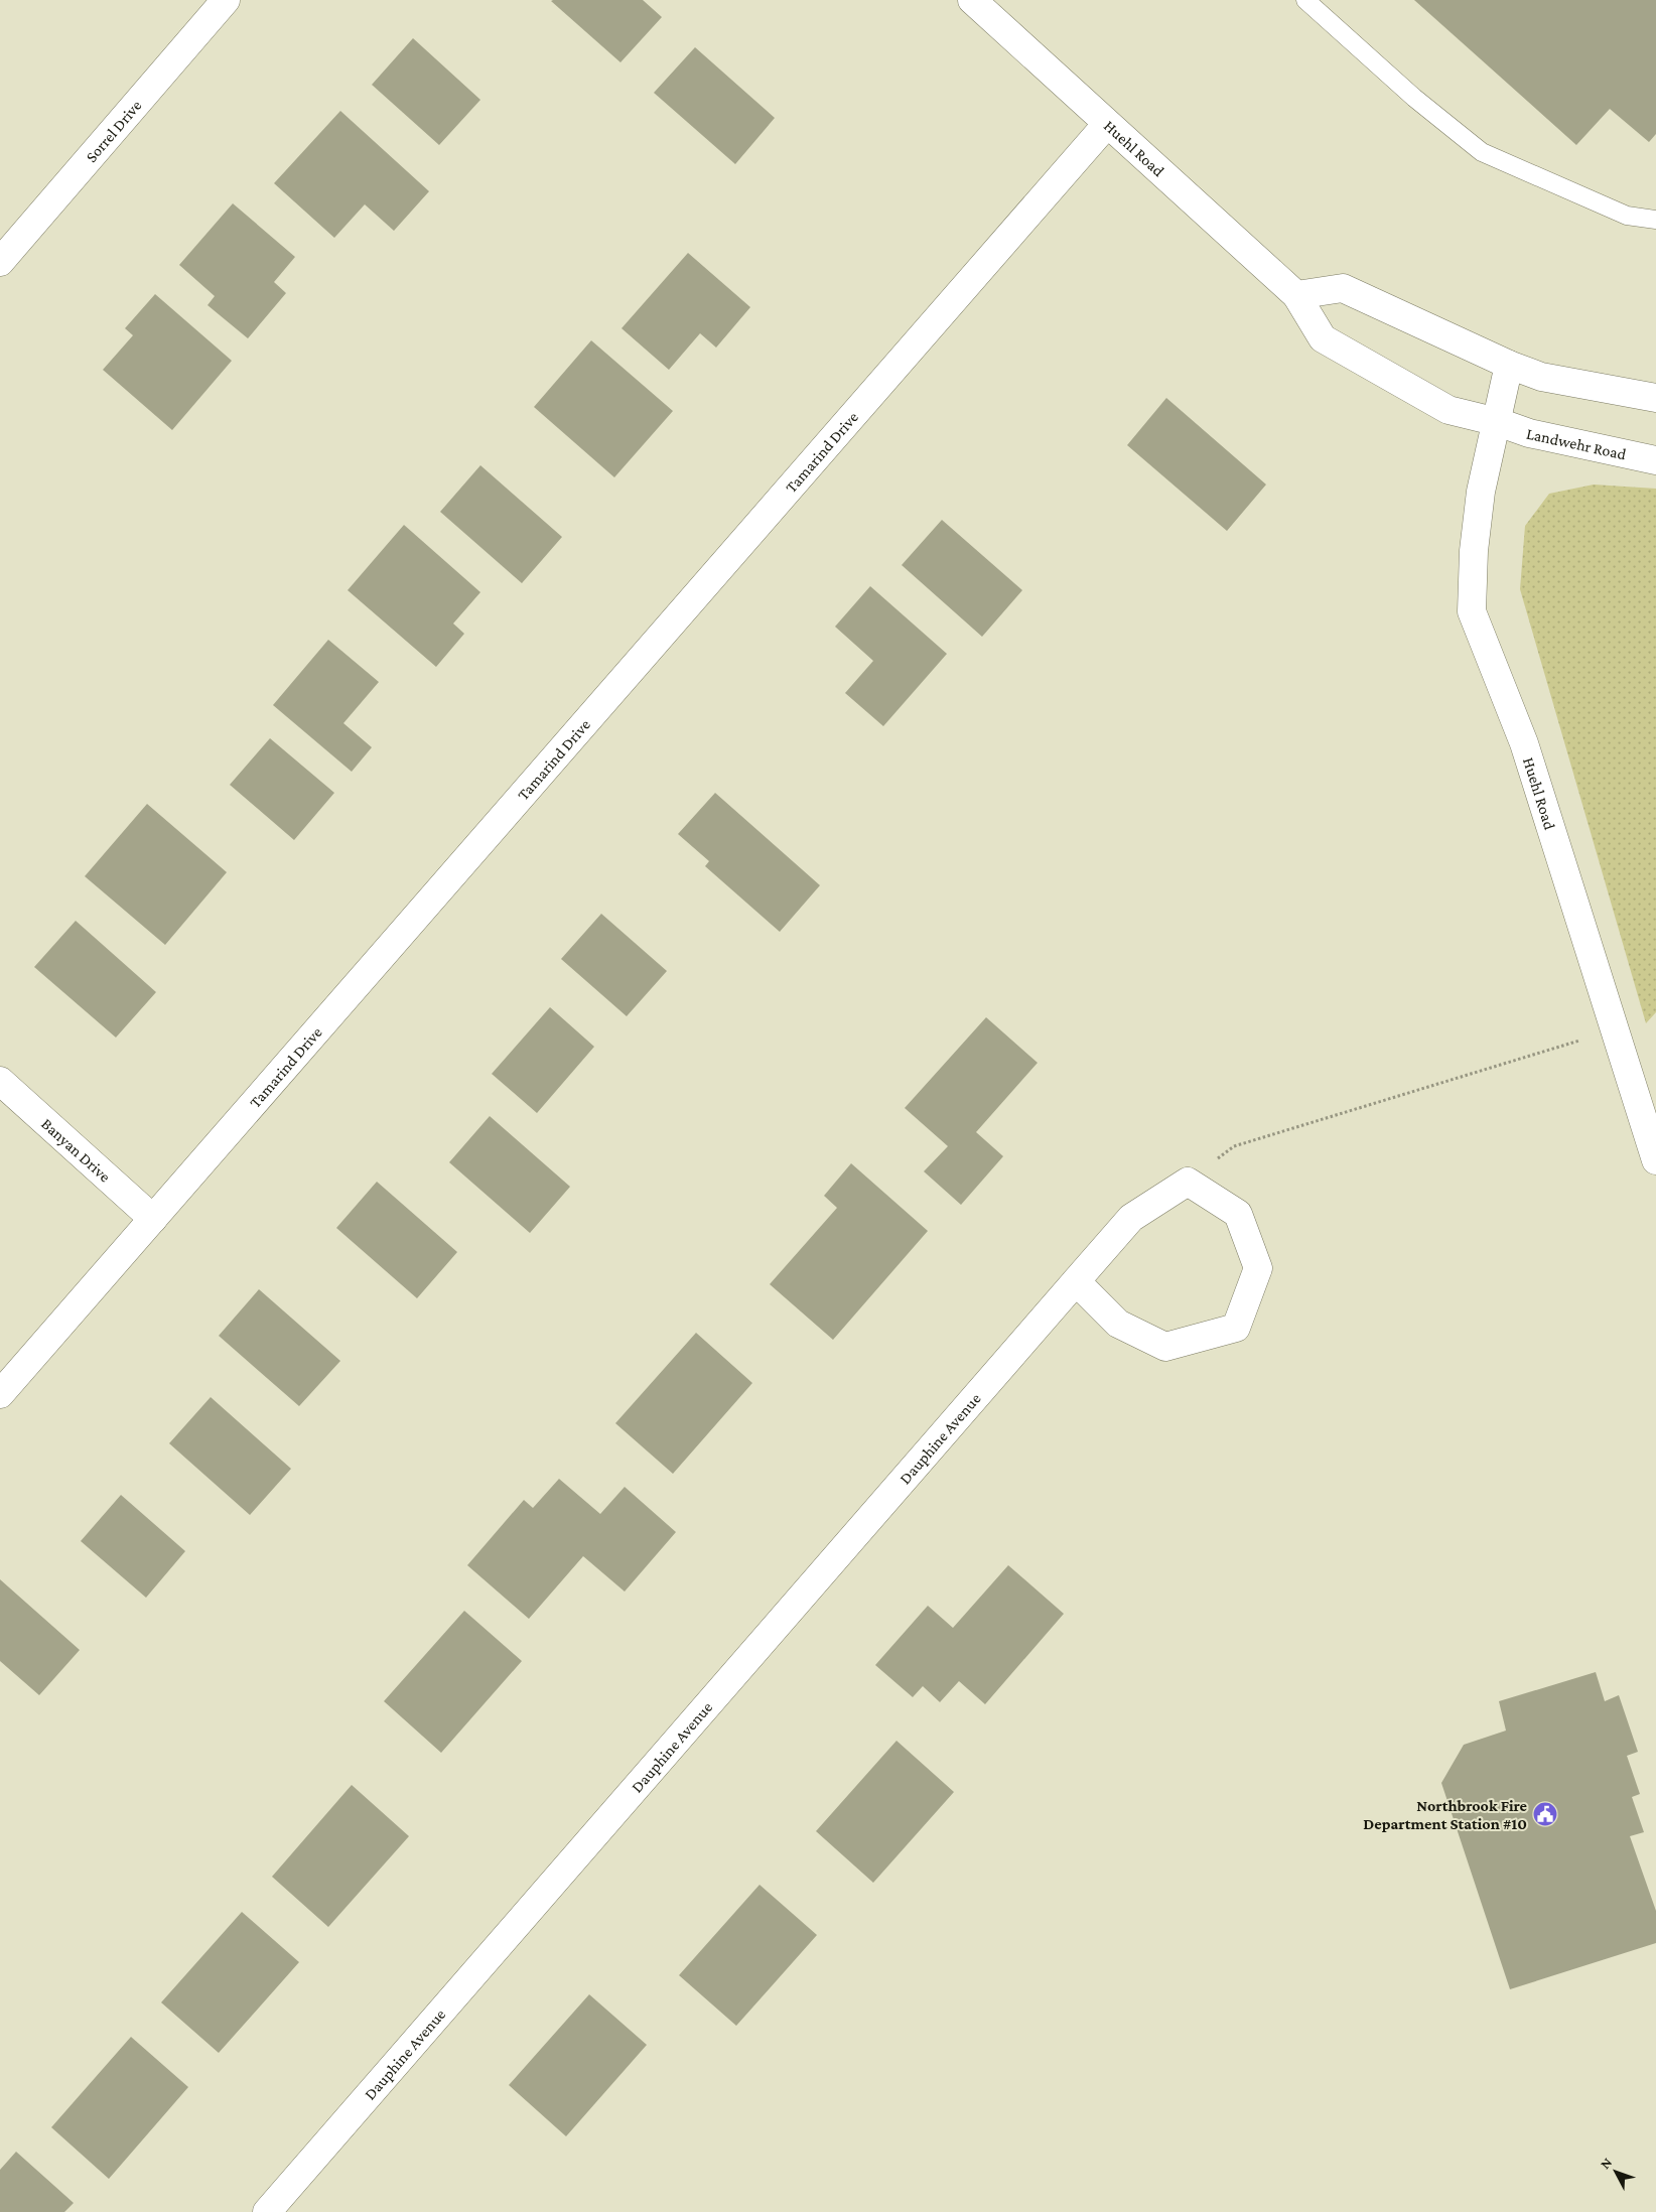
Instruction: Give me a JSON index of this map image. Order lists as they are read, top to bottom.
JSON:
{
  "streets": {
    "street": [
      "Sorrel Drive",
      "Huehl Road",
      "Landwehr Road",
      "Tamarind Drive",
      "Banyan Drive",
      "Dauphine Avenue"
    ]
  },
  "crossings": [
    ["Huehl Road", "Landwehr Road"],
    ["Huehl Road", "Tamarind Drive"],
    ["Tamarind Drive", "Banyan Drive"]
  ],
  "places": {
    "public building": ["Northbrook Fire Department Station #10"]
  },
  "north": "top left"
}
